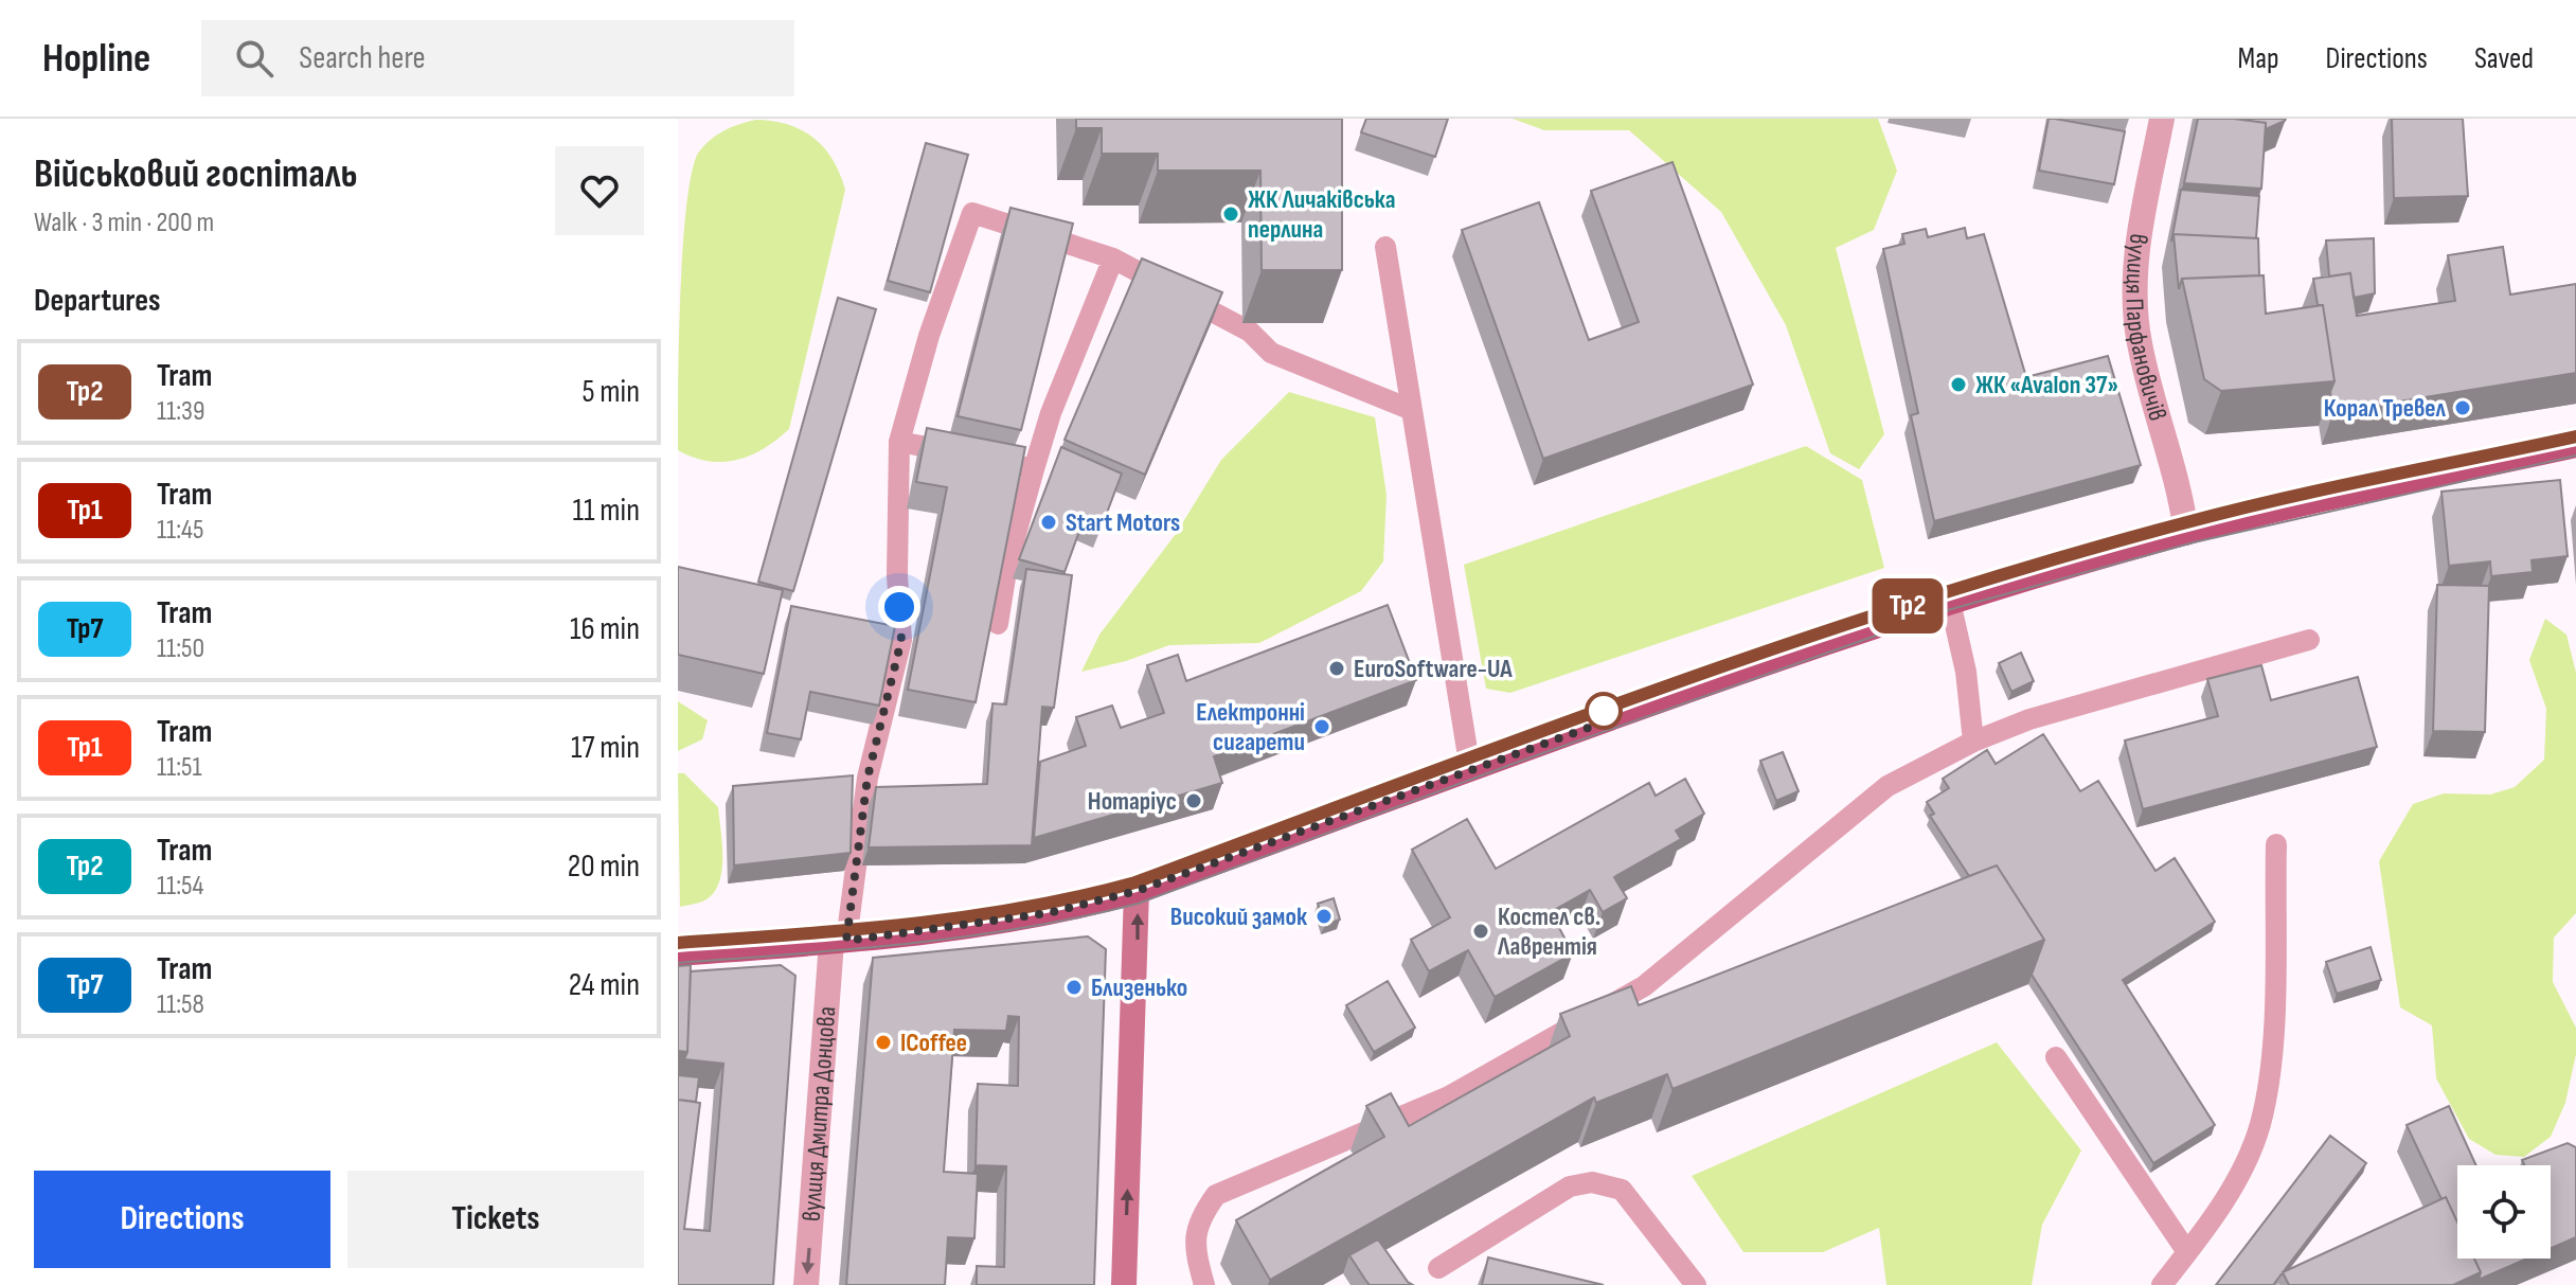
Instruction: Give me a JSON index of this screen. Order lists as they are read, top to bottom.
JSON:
{
  "streets": {
    "street": ["вулиця Парфановичів", "вулиця Дмитра Донцова"]
  },
  "one_way": ["вулиця Дмитра Донцова"],
  "places": [
    "ЖК Личаківська перлина",
    "ЖК «Avalon 37»",
    "Корал Тревел",
    "Start Motors",
    "EuroSoftware-UA",
    "Електронні сигарети",
    "Нотаріус",
    "Високий замок",
    "Костел св. Лаврентія",
    "Близенько",
    "ICoffee"
  ],
  "lines": ["tram line Тр2"],
  "page": {
    "header": "Hopline",
    "search": "Search here",
    "nav": ["Map", "Directions", "Saved"],
    "heading": [
      ["Військовий госпіталь", "Walk · 3 min · 200 m"],
      "Departures"
    ],
    "on_map": "Тр2",
    "list": [
      {
        "mark": "Тр2",
        "name": "Tram",
        "note": "11:39",
        "value": "5 min"
      },
      {
        "mark": "Тр1",
        "name": "Tram",
        "note": "11:45",
        "value": "11 min"
      },
      {
        "mark": "Тр7",
        "name": "Tram",
        "note": "11:50",
        "value": "16 min"
      },
      {
        "mark": "Тр1",
        "name": "Tram",
        "note": "11:51",
        "value": "17 min"
      },
      {
        "mark": "Тр2",
        "name": "Tram",
        "note": "11:54",
        "value": "20 min"
      },
      {
        "mark": "Тр7",
        "name": "Tram",
        "note": "11:58",
        "value": "24 min"
      }
    ],
    "buttons": ["Directions", "Tickets"]
  }
}
